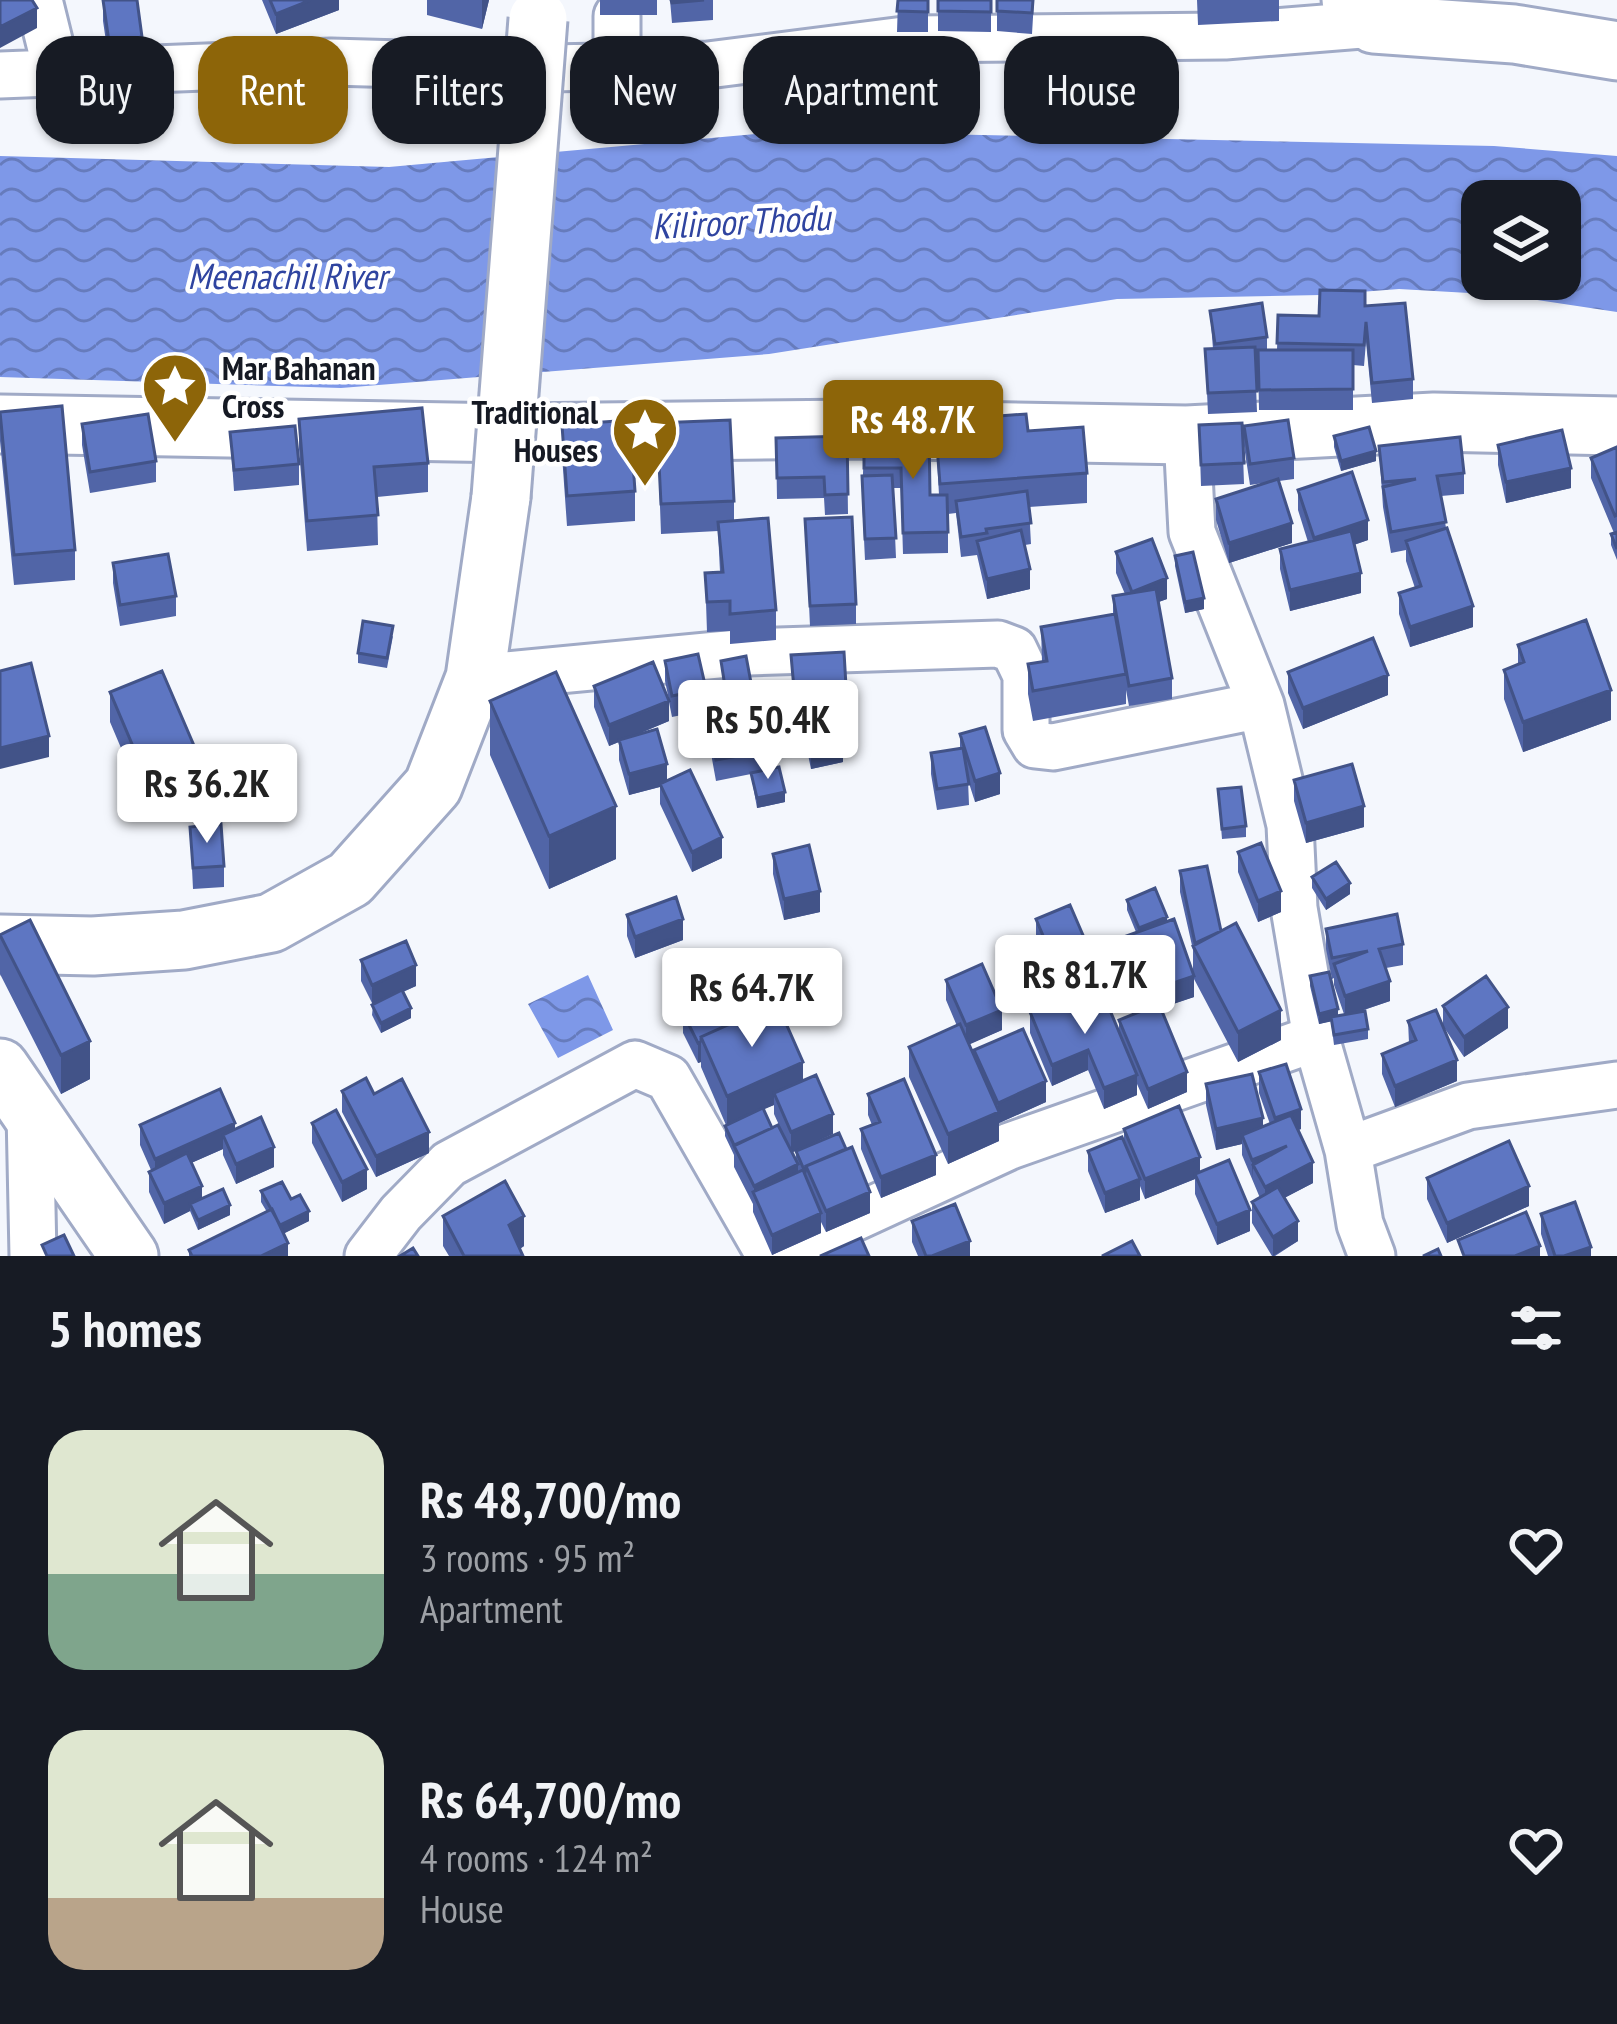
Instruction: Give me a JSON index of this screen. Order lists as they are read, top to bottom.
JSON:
{
  "water": ["Kiliroor Thodu", "Meenachil River"],
  "places": {
    "place": ["Mar Bahanan Cross", "Traditional Houses"]
  },
  "page": {
    "chip": [
      "Buy",
      "Rent",
      "Filters",
      "New",
      "Apartment",
      "House"
    ],
    "price": [
      "Rs 48.7K",
      "Rs 50.4K",
      "Rs 36.2K",
      "Rs 81.7K",
      "Rs 64.7K"
    ],
    "heading": "5 homes",
    "list": [
      {
        "name": "Rs 48,700/mo",
        "note": "3 rooms · 95 m² · Apartment"
      },
      {
        "name": "Rs 64,700/mo",
        "note": "4 rooms · 124 m² · House"
      }
    ]
  }
}
